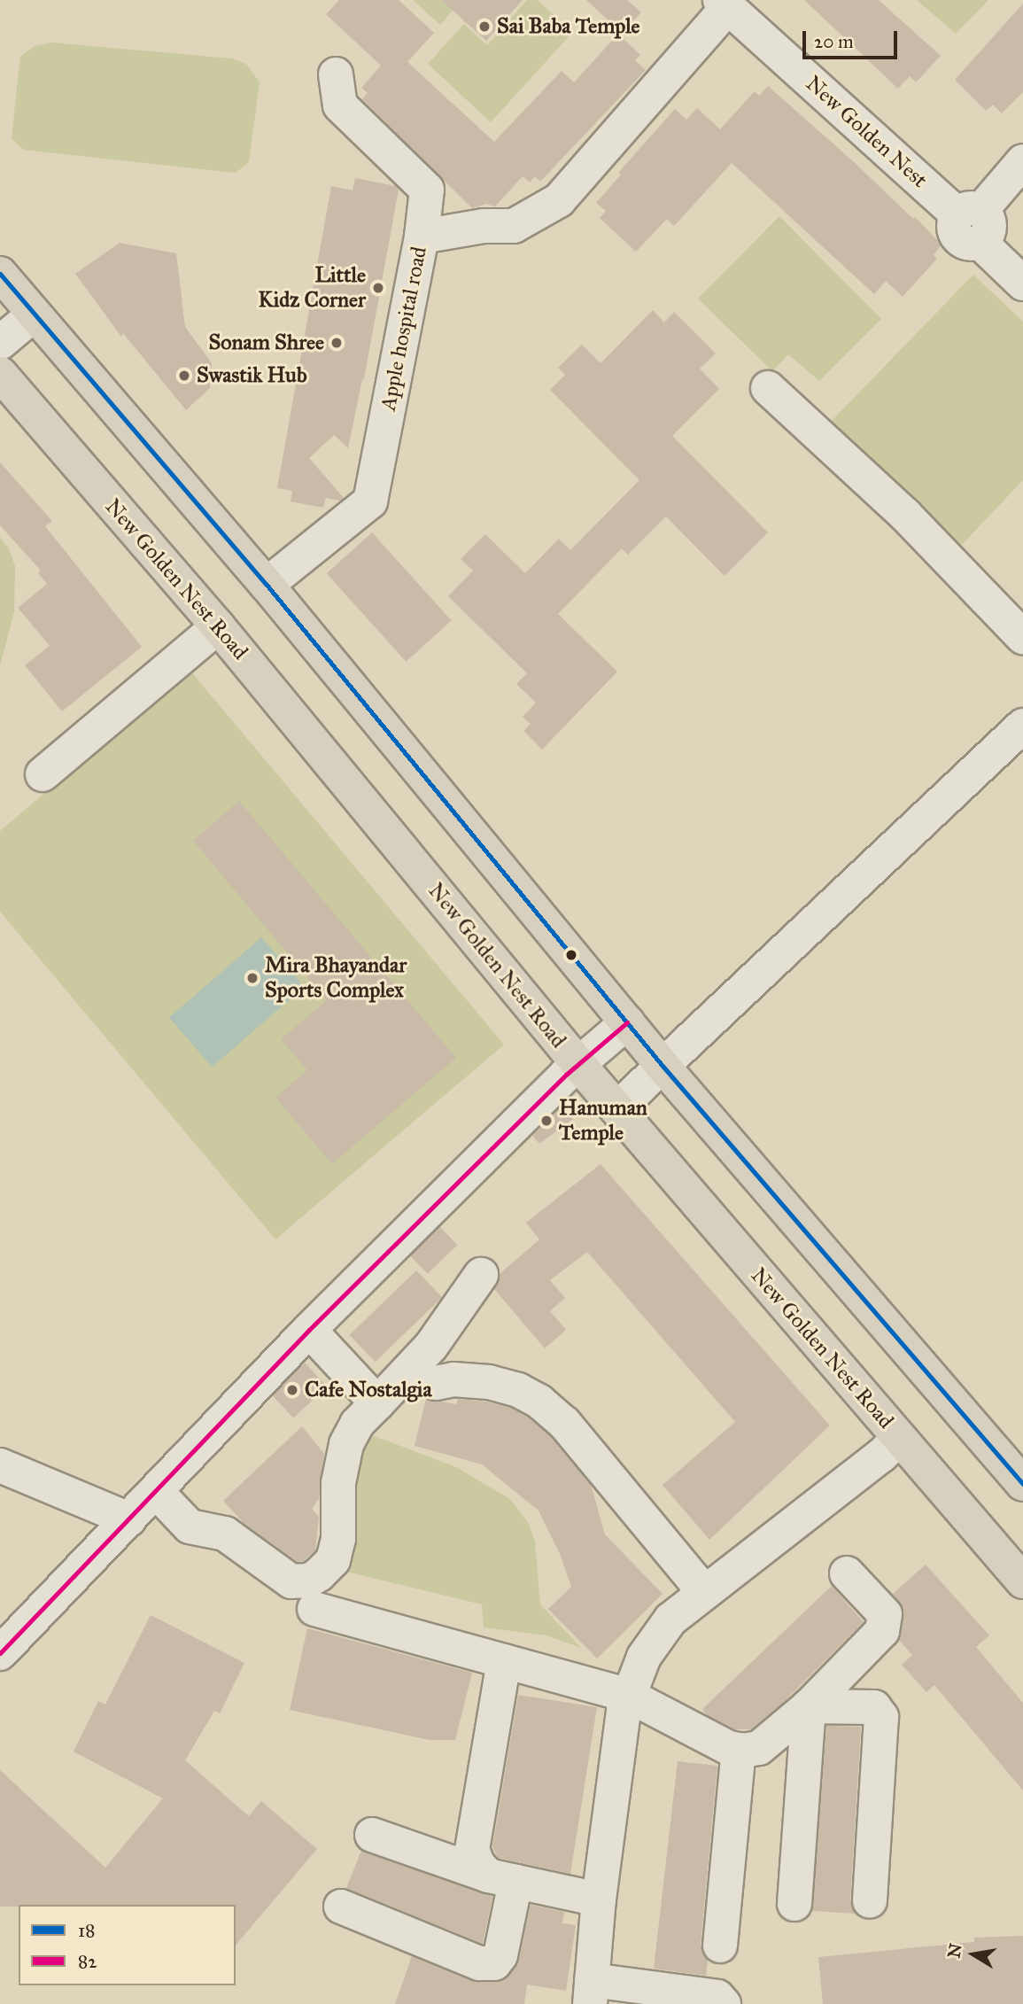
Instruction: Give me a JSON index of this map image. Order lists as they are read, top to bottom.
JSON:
{
  "streets": {
    "main road": ["New Golden Nest Road"],
    "street": ["New Golden Nest", "Apple hospital road"]
  },
  "crossings": [
    ["New Golden Nest", "Apple hospital road"]
  ],
  "places": [
    "Sai Baba Temple",
    "Little Kidz Corner",
    "Sonam Shree",
    "Swastik Hub",
    "Mira Bhayandar Sports Complex",
    "Hanuman Temple",
    "Cafe Nostalgia"
  ],
  "lines": ["transit line 18", "transit line 82"],
  "legend": ["18", "82"],
  "scale_bar": "20 m",
  "north": "left"
}
